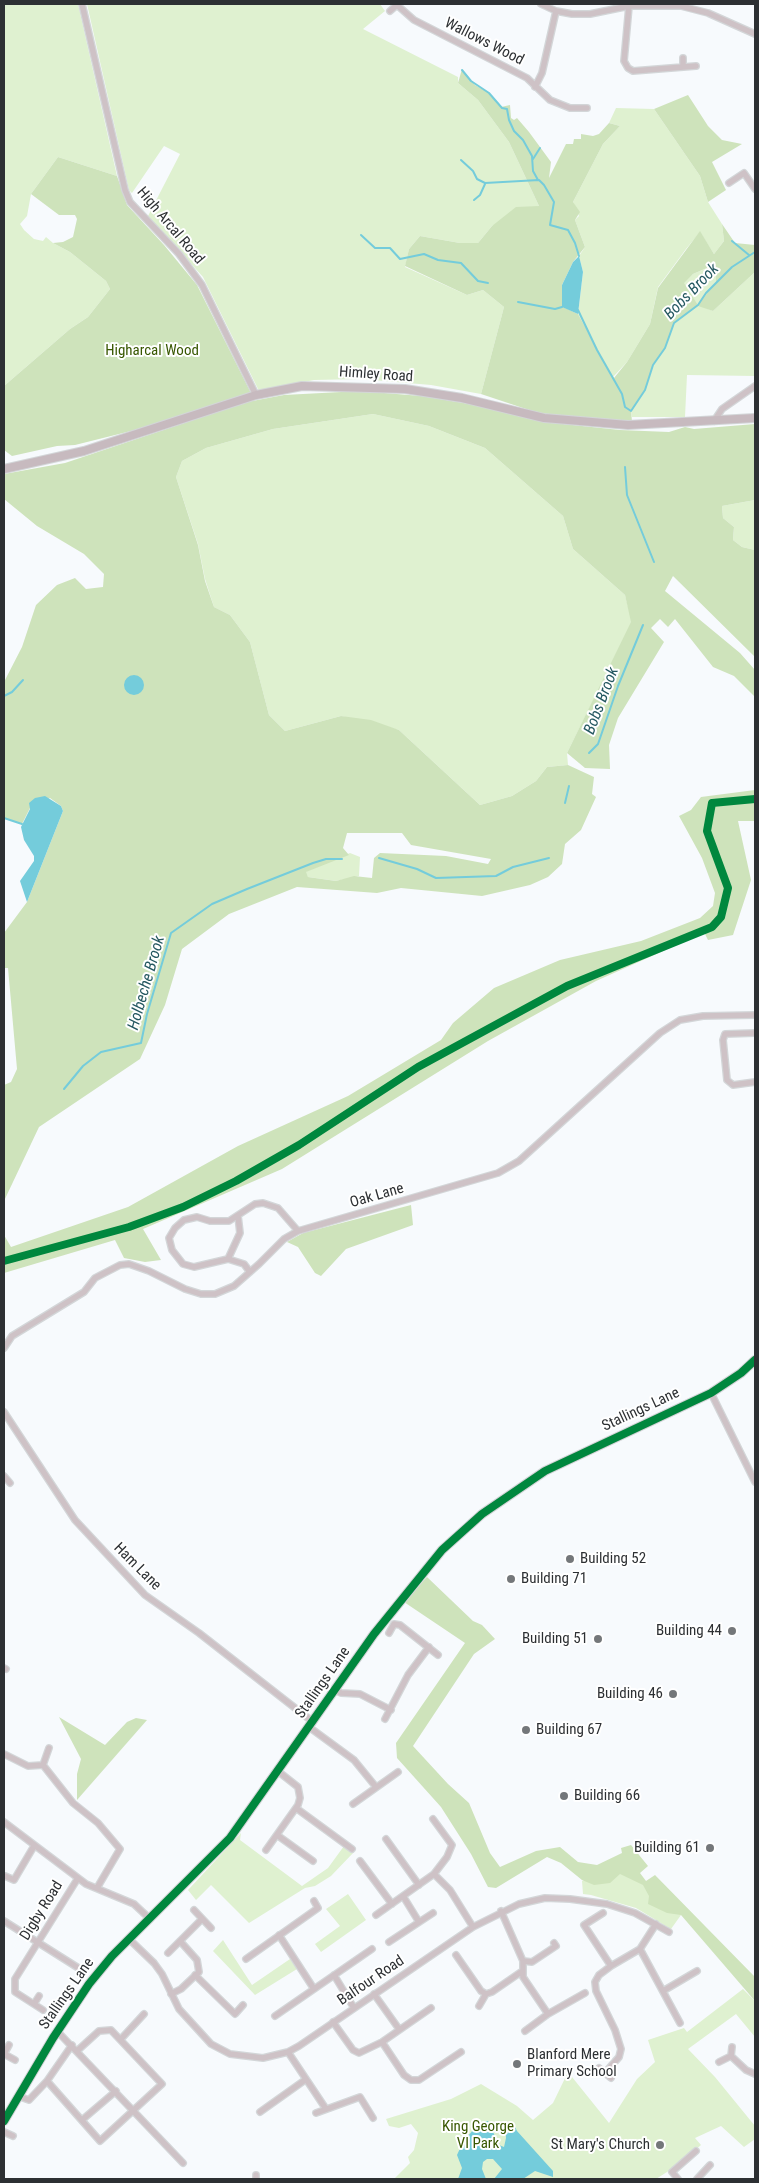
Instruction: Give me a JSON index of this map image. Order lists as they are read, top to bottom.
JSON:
{
  "streets": {
    "main road": ["Himley Road", "Stallings Lane"],
    "street": [
      "Wallows Wood",
      "High Arcal Road",
      "Oak Lane",
      "Ham Lane",
      "Digby Road",
      "Balfour Road"
    ]
  },
  "crossings": [
    ["High Arcal Road", "Himley Road"],
    ["Stallings Lane", "Ham Lane"],
    ["Stallings Lane", "Balfour Road"]
  ],
  "water": ["Bobs Brook", "Holbeche Brook"],
  "parks": ["Higharcal Wood", "King George VI Park"],
  "places": [
    "Building 52",
    "Building 71",
    "Building 44",
    "Building 51",
    "Building 46",
    "Building 67",
    "Building 66",
    "Building 61",
    "Blanford Mere Primary School",
    "St Mary's Church"
  ]
}
